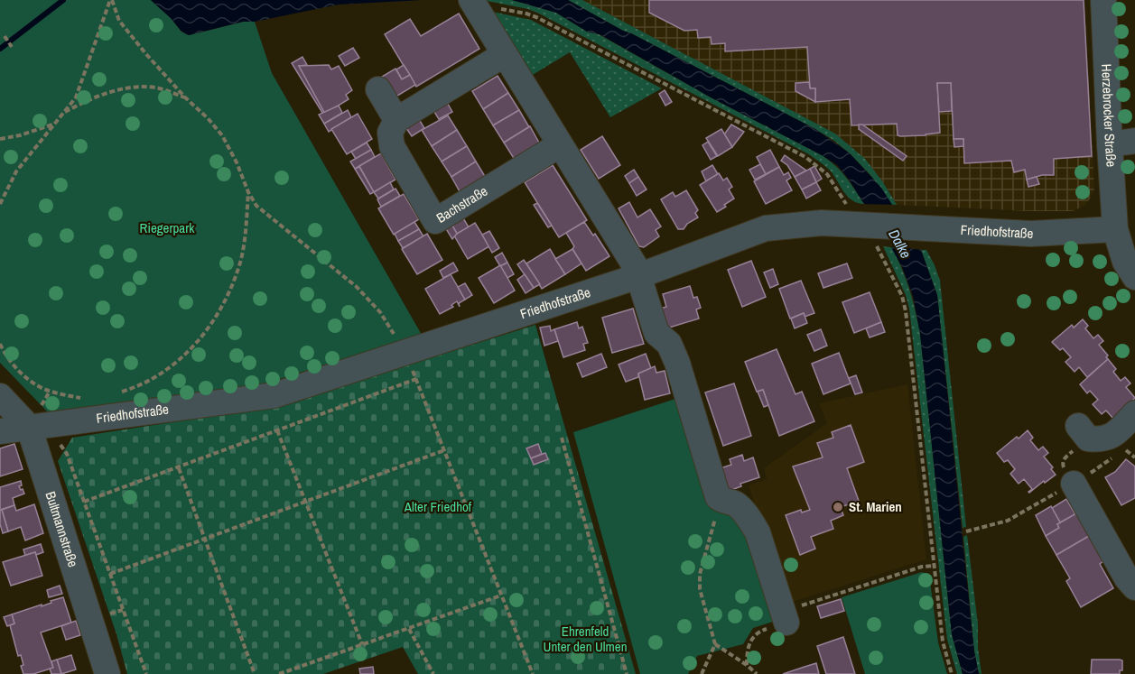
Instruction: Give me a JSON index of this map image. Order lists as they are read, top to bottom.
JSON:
{
  "streets": {
    "street": [
      "Herzebrocker Straße",
      "Bachstraße",
      "Friedhofstraße",
      "Bultmannstraße"
    ]
  },
  "crossings": [
    ["Herzebrocker Straße", "Friedhofstraße"],
    ["Friedhofstraße", "Bultmannstraße"]
  ],
  "water": ["Dalke"],
  "parks": ["Riegerpark", "Alter Friedhof", "Ehrenfeld Unter den Ulmen"],
  "places": ["St. Marien"]
}
